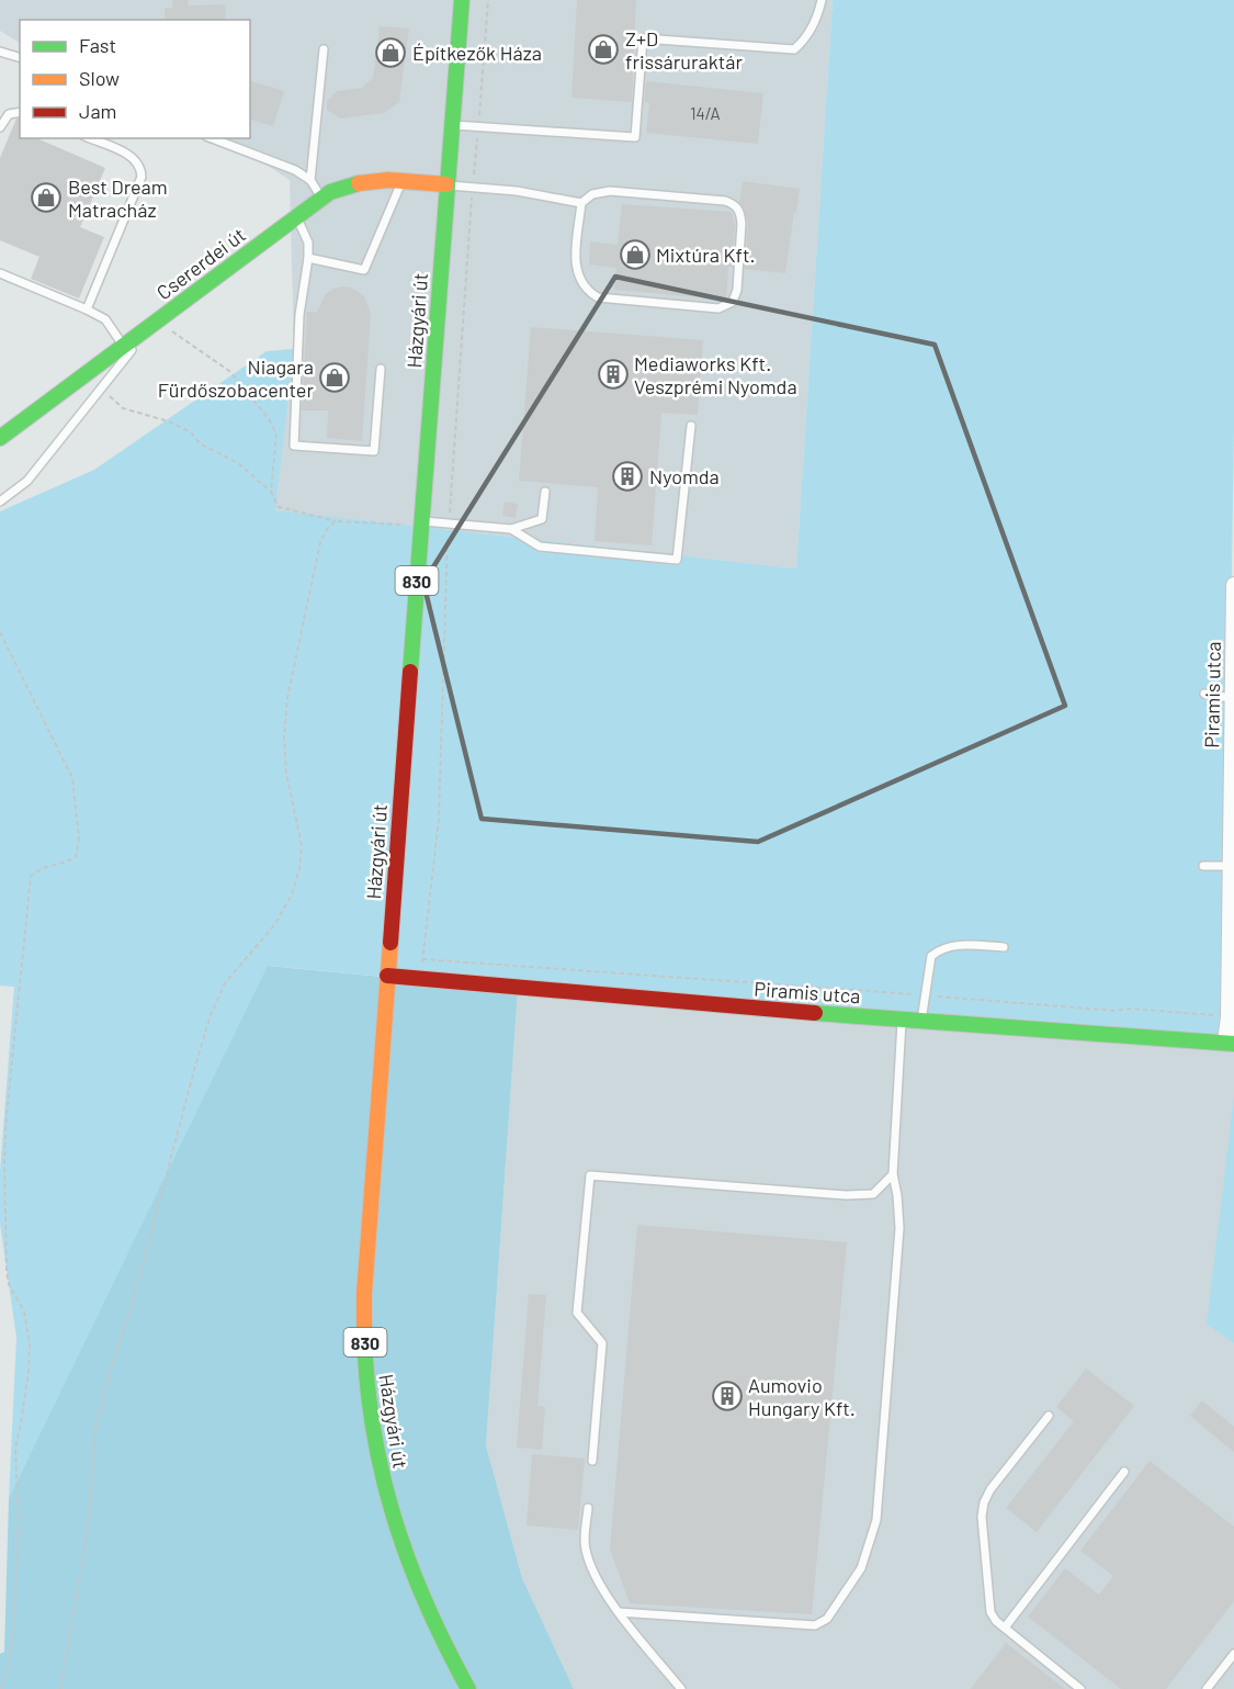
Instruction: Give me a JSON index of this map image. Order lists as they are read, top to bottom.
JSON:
{
  "streets": {
    "main road": [
      "Csererdei út",
      "Házgyári út",
      "830",
      "Piramis utca"
    ]
  },
  "crossings": [
    ["Csererdei út", "Házgyári út"],
    ["Házgyári út", "Piramis utca"]
  ],
  "places": {
    "shop": [
      "Z+D frissáruraktár",
      "Építkezők Háza",
      "Best Dream Matracház",
      "Mixtúra Kft.",
      "Niagara Fürdőszobacenter"
    ],
    "building": ["Mediaworks Kft. Veszprémi Nyomda", "Nyomda", "Aumovio Hungary Kft."]
  },
  "house_numbers": ["14/A"],
  "legend": ["Fast", "Slow", "Jam"]
}
